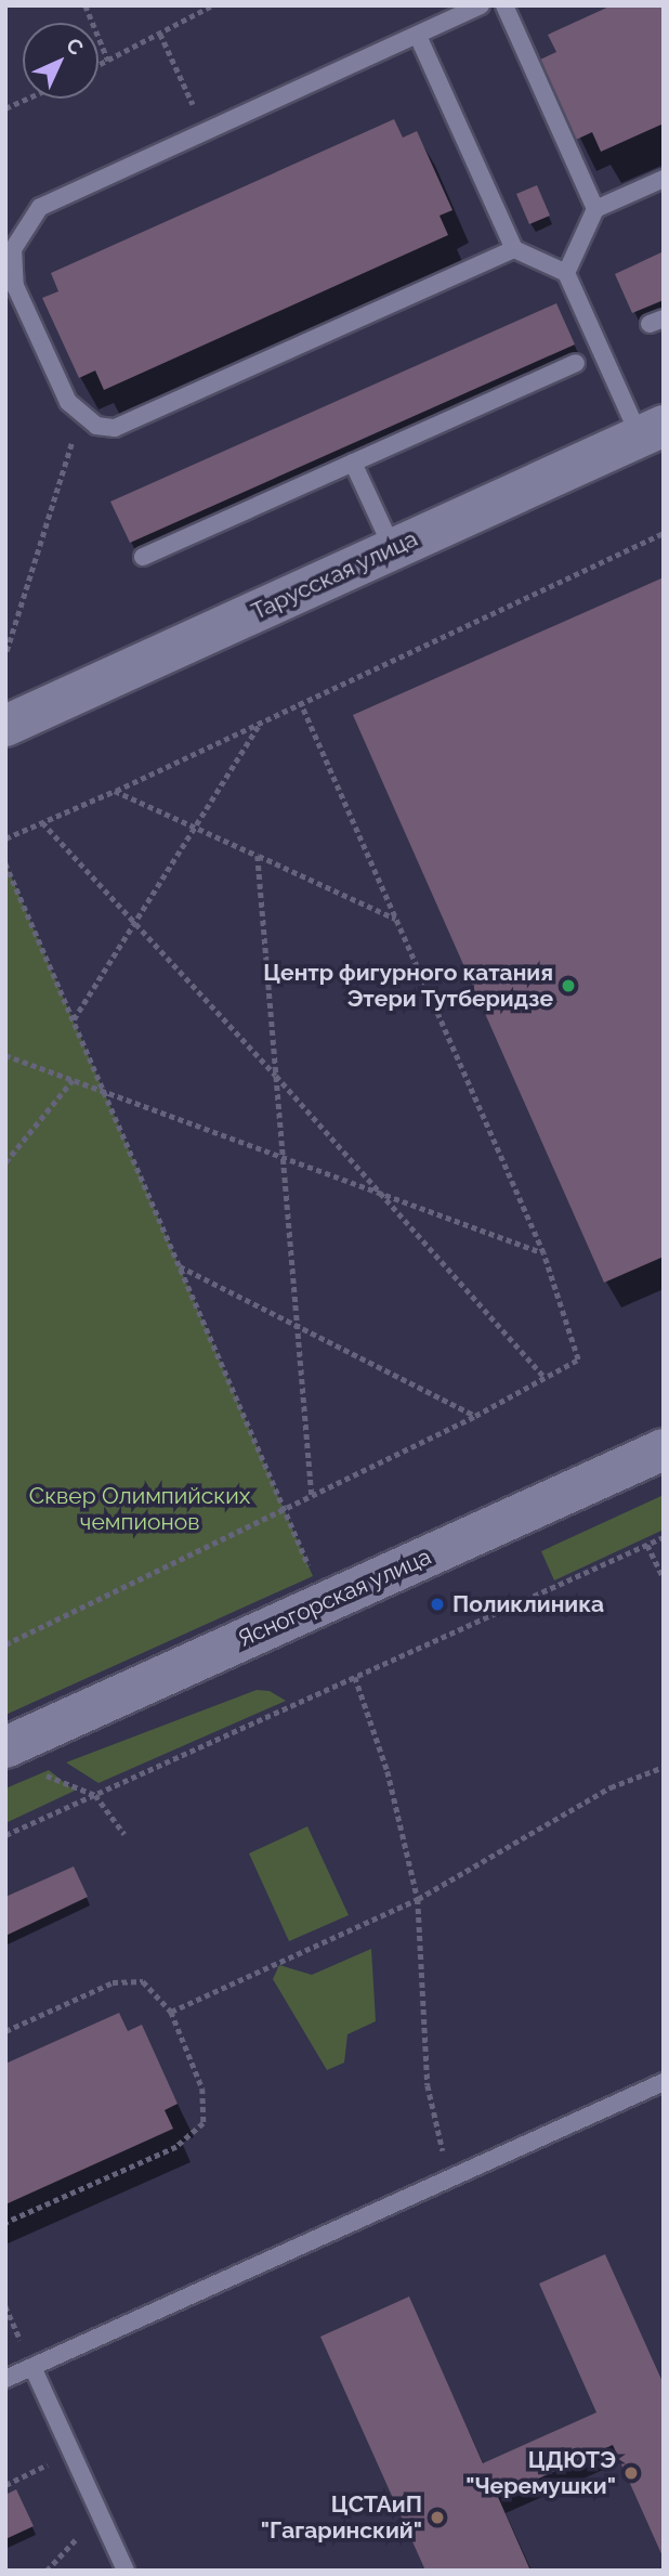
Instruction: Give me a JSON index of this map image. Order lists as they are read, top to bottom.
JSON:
{
  "streets": {
    "main road": ["Тарусская улица", "Ясногорская улица"]
  },
  "parks": ["Сквер Олимпийских чемпионов"],
  "places": [
    "Центр фигурного катания Этери Тутберидзе",
    "Поликлиника",
    "ЦДЮТЭ \"Черемушки\"",
    "ЦСТАиП \"Гагаринский\""
  ],
  "north": "top right"
}
